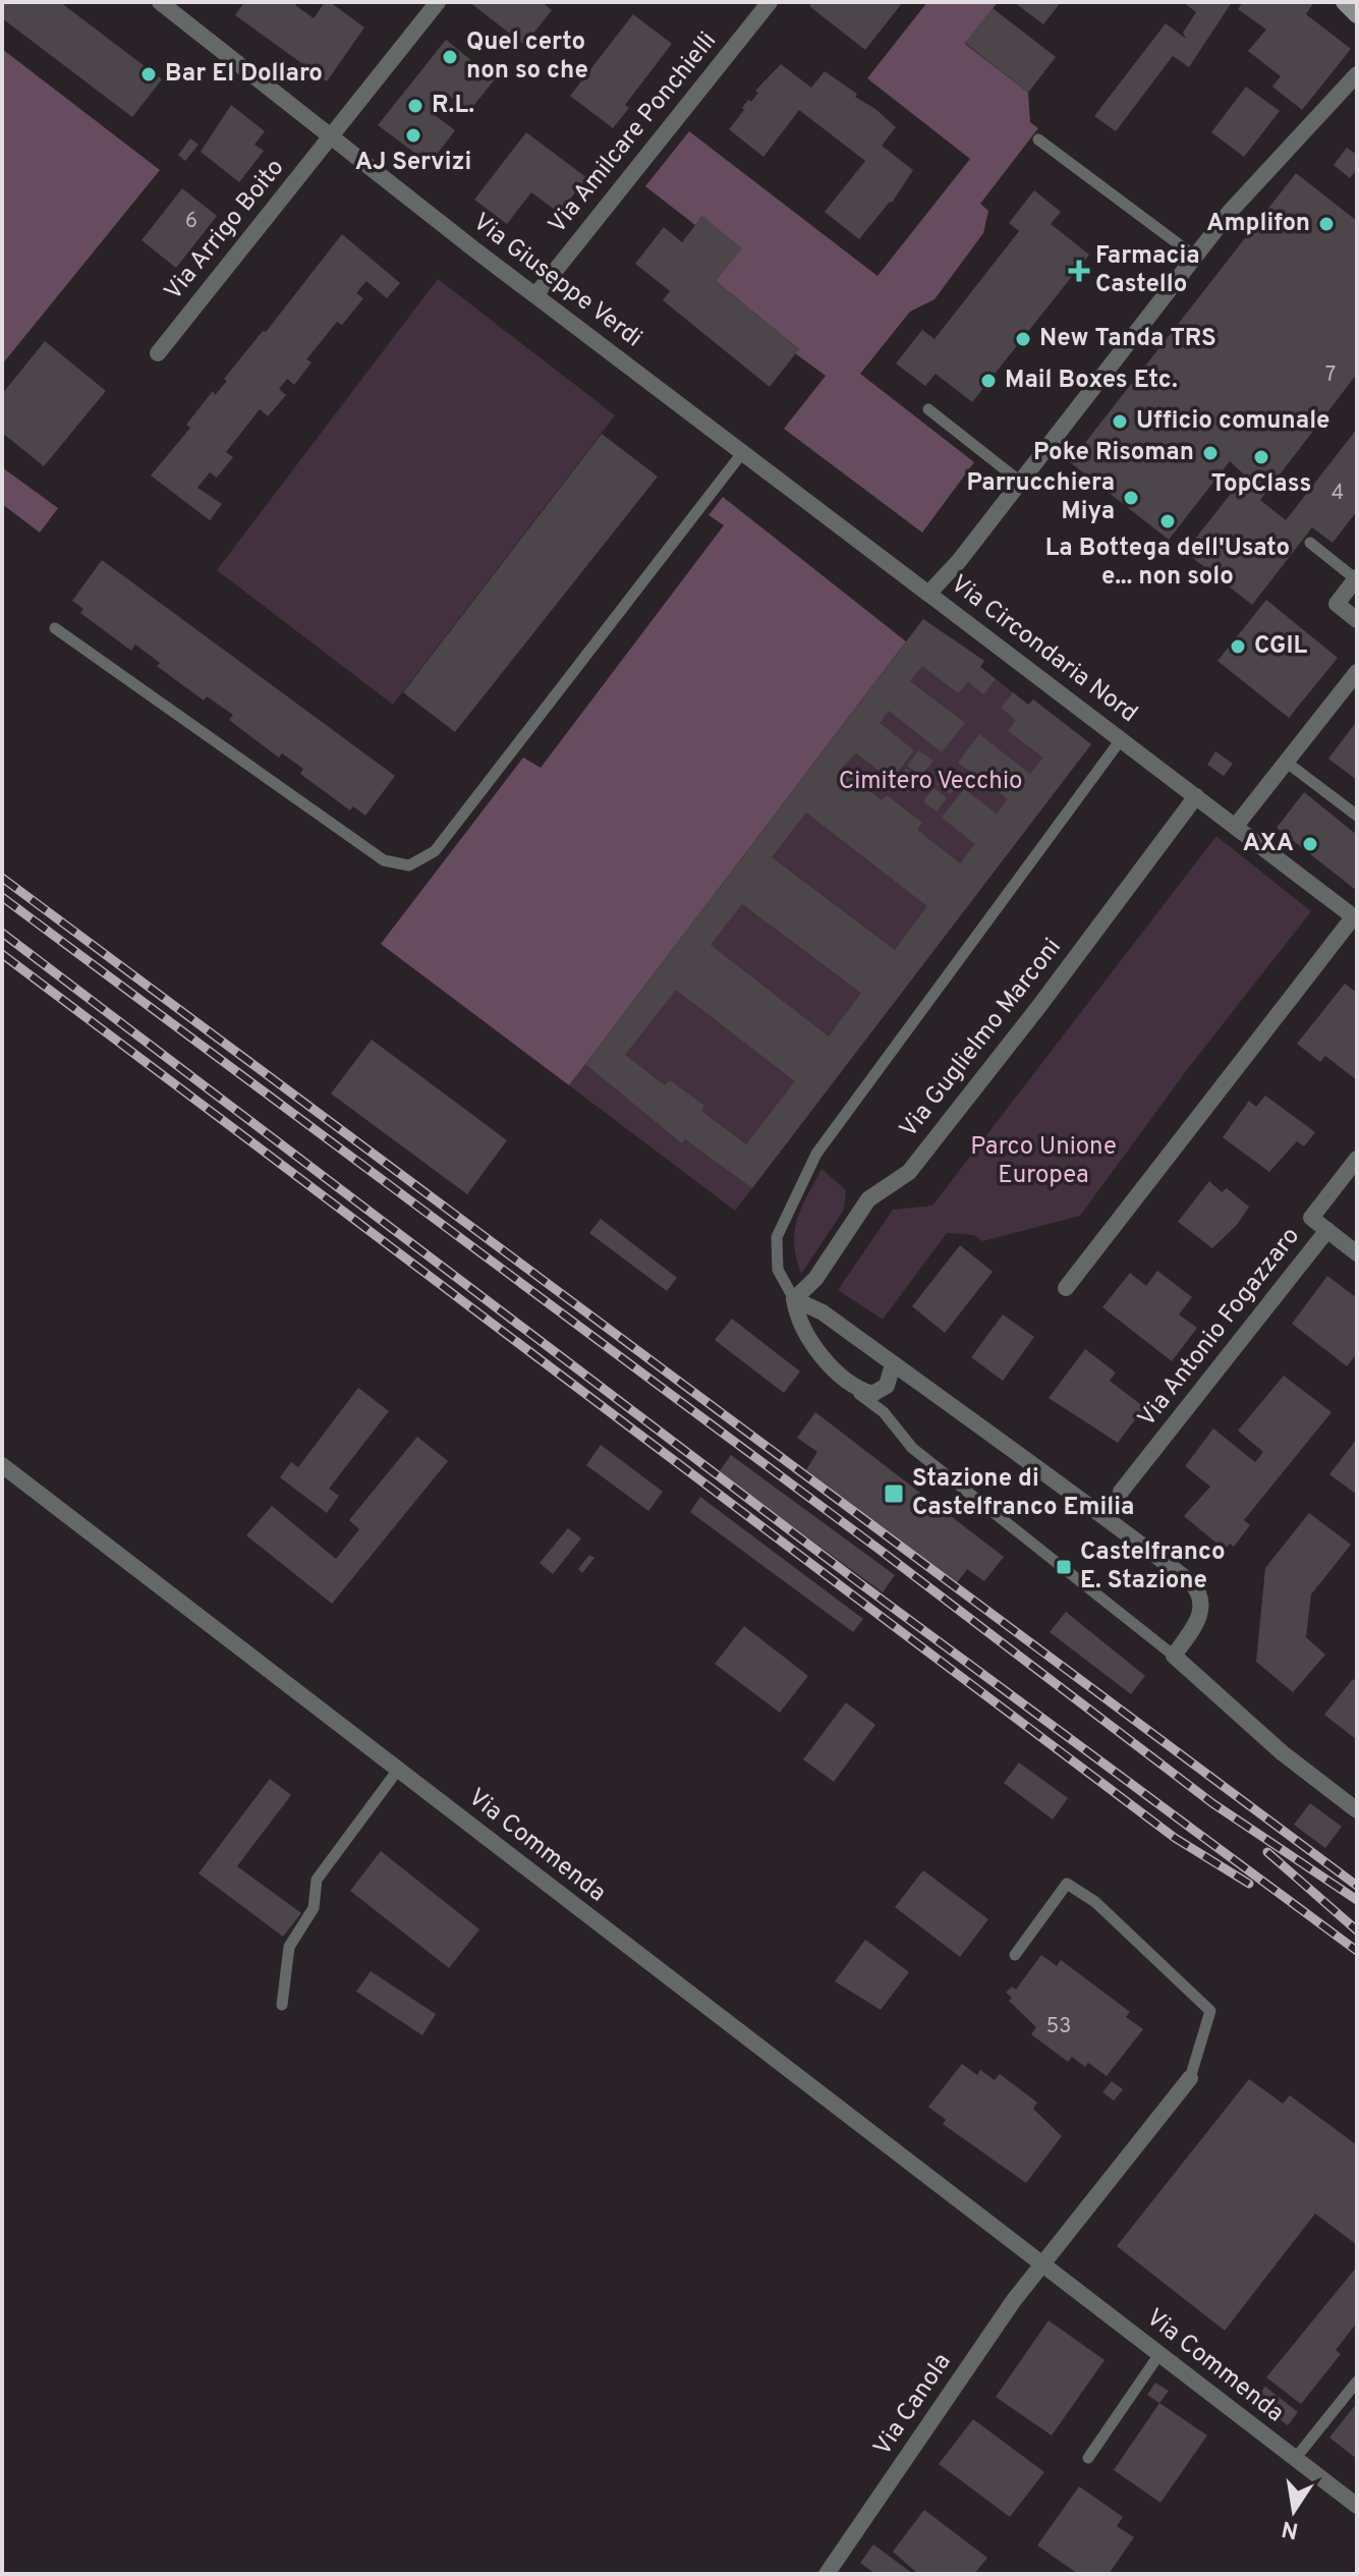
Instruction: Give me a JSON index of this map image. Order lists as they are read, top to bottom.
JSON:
{
  "streets": {
    "street": [
      "Via Amilcare Ponchielli",
      "Via Arrigo Boito",
      "Via Giuseppe Verdi",
      "Via Circondaria Nord",
      "Via Guglielmo Marconi",
      "Via Antonio Fogazzaro",
      "Via Commenda",
      "Via Canola"
    ]
  },
  "crossings": [
    ["Via Amilcare Ponchielli", "Via Giuseppe Verdi"],
    ["Via Arrigo Boito", "Via Giuseppe Verdi"],
    ["Via Giuseppe Verdi", "Via Circondaria Nord"],
    ["Via Circondaria Nord", "Via Guglielmo Marconi"],
    ["Via Commenda", "Via Canola"]
  ],
  "parks": ["Cimitero Vecchio", "Parco Unione Europea"],
  "places": {
    "other": [
      "Quel certo non so che",
      "Bar El Dollaro",
      "R.L.",
      "AJ Servizi",
      "Amplifon",
      "New Tanda TRS",
      "Mail Boxes Etc.",
      "Ufficio comunale",
      "Poke Risoman",
      "TopClass",
      "Parrucchiera Miya",
      "La Bottega dell'Usato e... non solo",
      "CGIL",
      "AXA"
    ],
    "health": ["Farmacia Castello"],
    "transit": ["Stazione di Castelfranco Emilia", "Castelfranco E. Stazione"]
  },
  "house_numbers": [
    "6",
    "7",
    "4",
    "53"
  ],
  "north": "bottom"
}
